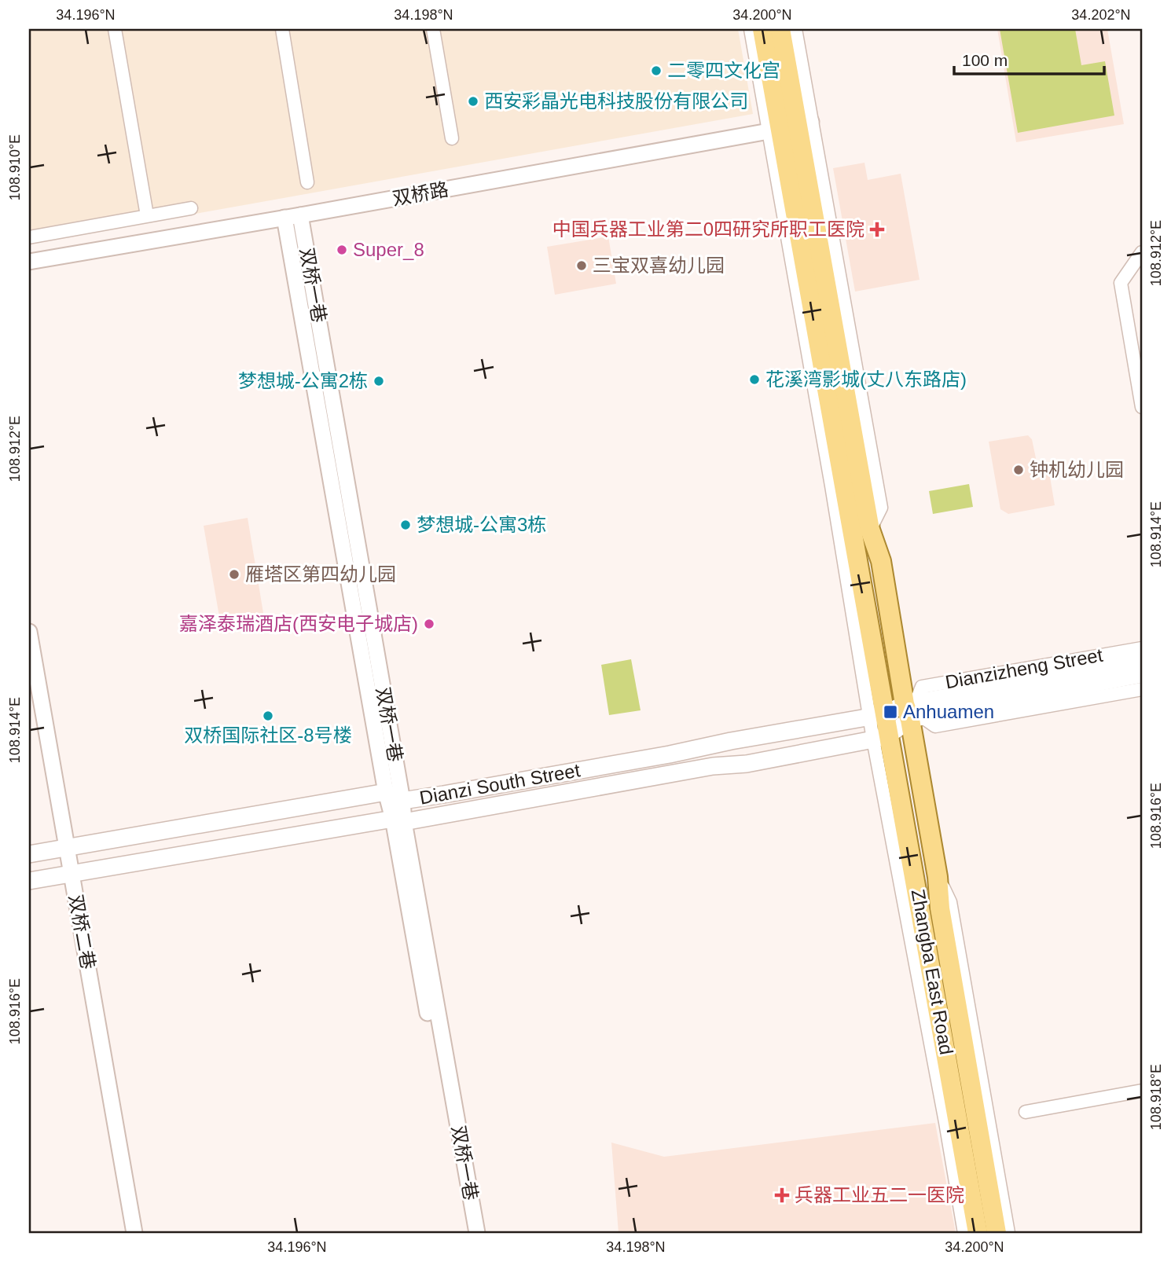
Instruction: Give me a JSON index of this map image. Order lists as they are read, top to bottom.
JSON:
{
  "streets": {
    "main road": ["Dianzizheng Street", "Dianzi South Street", "Zhangba East Road"],
    "street": ["双桥路", "双桥一巷", "双桥二巷"]
  },
  "crossings": [
    ["双桥路", "双桥一巷"],
    ["双桥路", "Zhangba East Road"],
    ["双桥一巷", "Dianzi South Street"],
    ["Dianzizheng Street", "Dianzi South Street"],
    ["Dianzizheng Street", "Zhangba East Road"],
    ["Dianzi South Street", "双桥二巷"],
    ["Dianzi South Street", "Zhangba East Road"]
  ],
  "places": {
    "other": [
      "二零四文化宫",
      "西安彩晶光电科技股份有限公司",
      "Super_8",
      "三宝双喜幼儿园",
      "花溪湾影城(丈八东路店)",
      "梦想城-公寓2栋",
      "钟机幼儿园",
      "梦想城-公寓3栋",
      "雁塔区第四幼儿园",
      "嘉泽泰瑞酒店(西安电子城店)",
      "双桥国际社区-8号楼"
    ],
    "health": ["中国兵器工业第二0四研究所职工医院", "兵器工业五二一医院"],
    "transit": ["Anhuamen"]
  },
  "scale_bar": "100 m",
  "coordinates": [
    "34.196°N",
    "34.198°N",
    "34.200°N",
    "34.202°N",
    "108.910°E",
    "108.912°E",
    "108.914°E",
    "108.916°E",
    "108.918°E"
  ]
}
